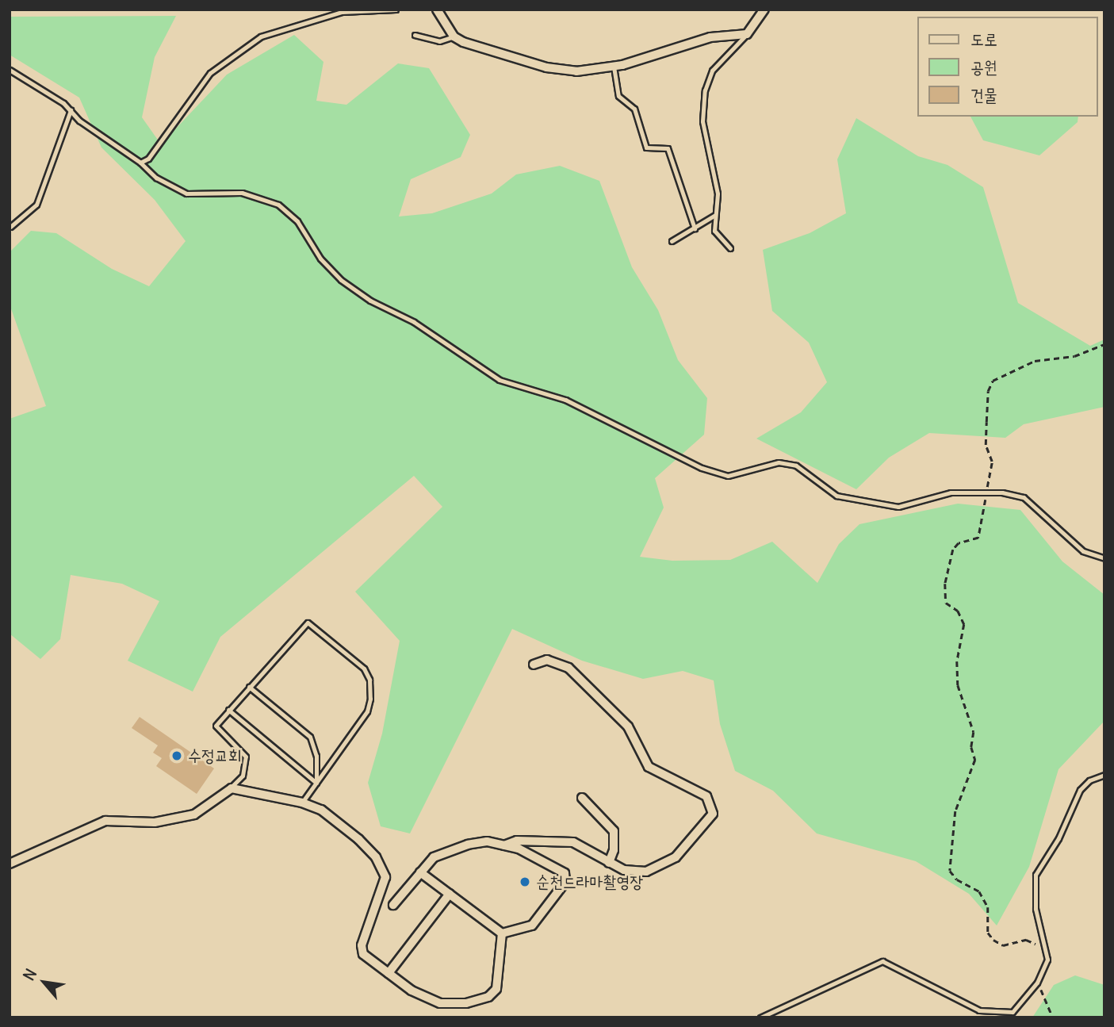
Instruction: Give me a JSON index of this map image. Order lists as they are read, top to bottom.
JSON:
{
  "places": ["수정교회", "순천드라마촬영장"],
  "legend": ["도로", "공원", "건물"],
  "north": "top left"
}
